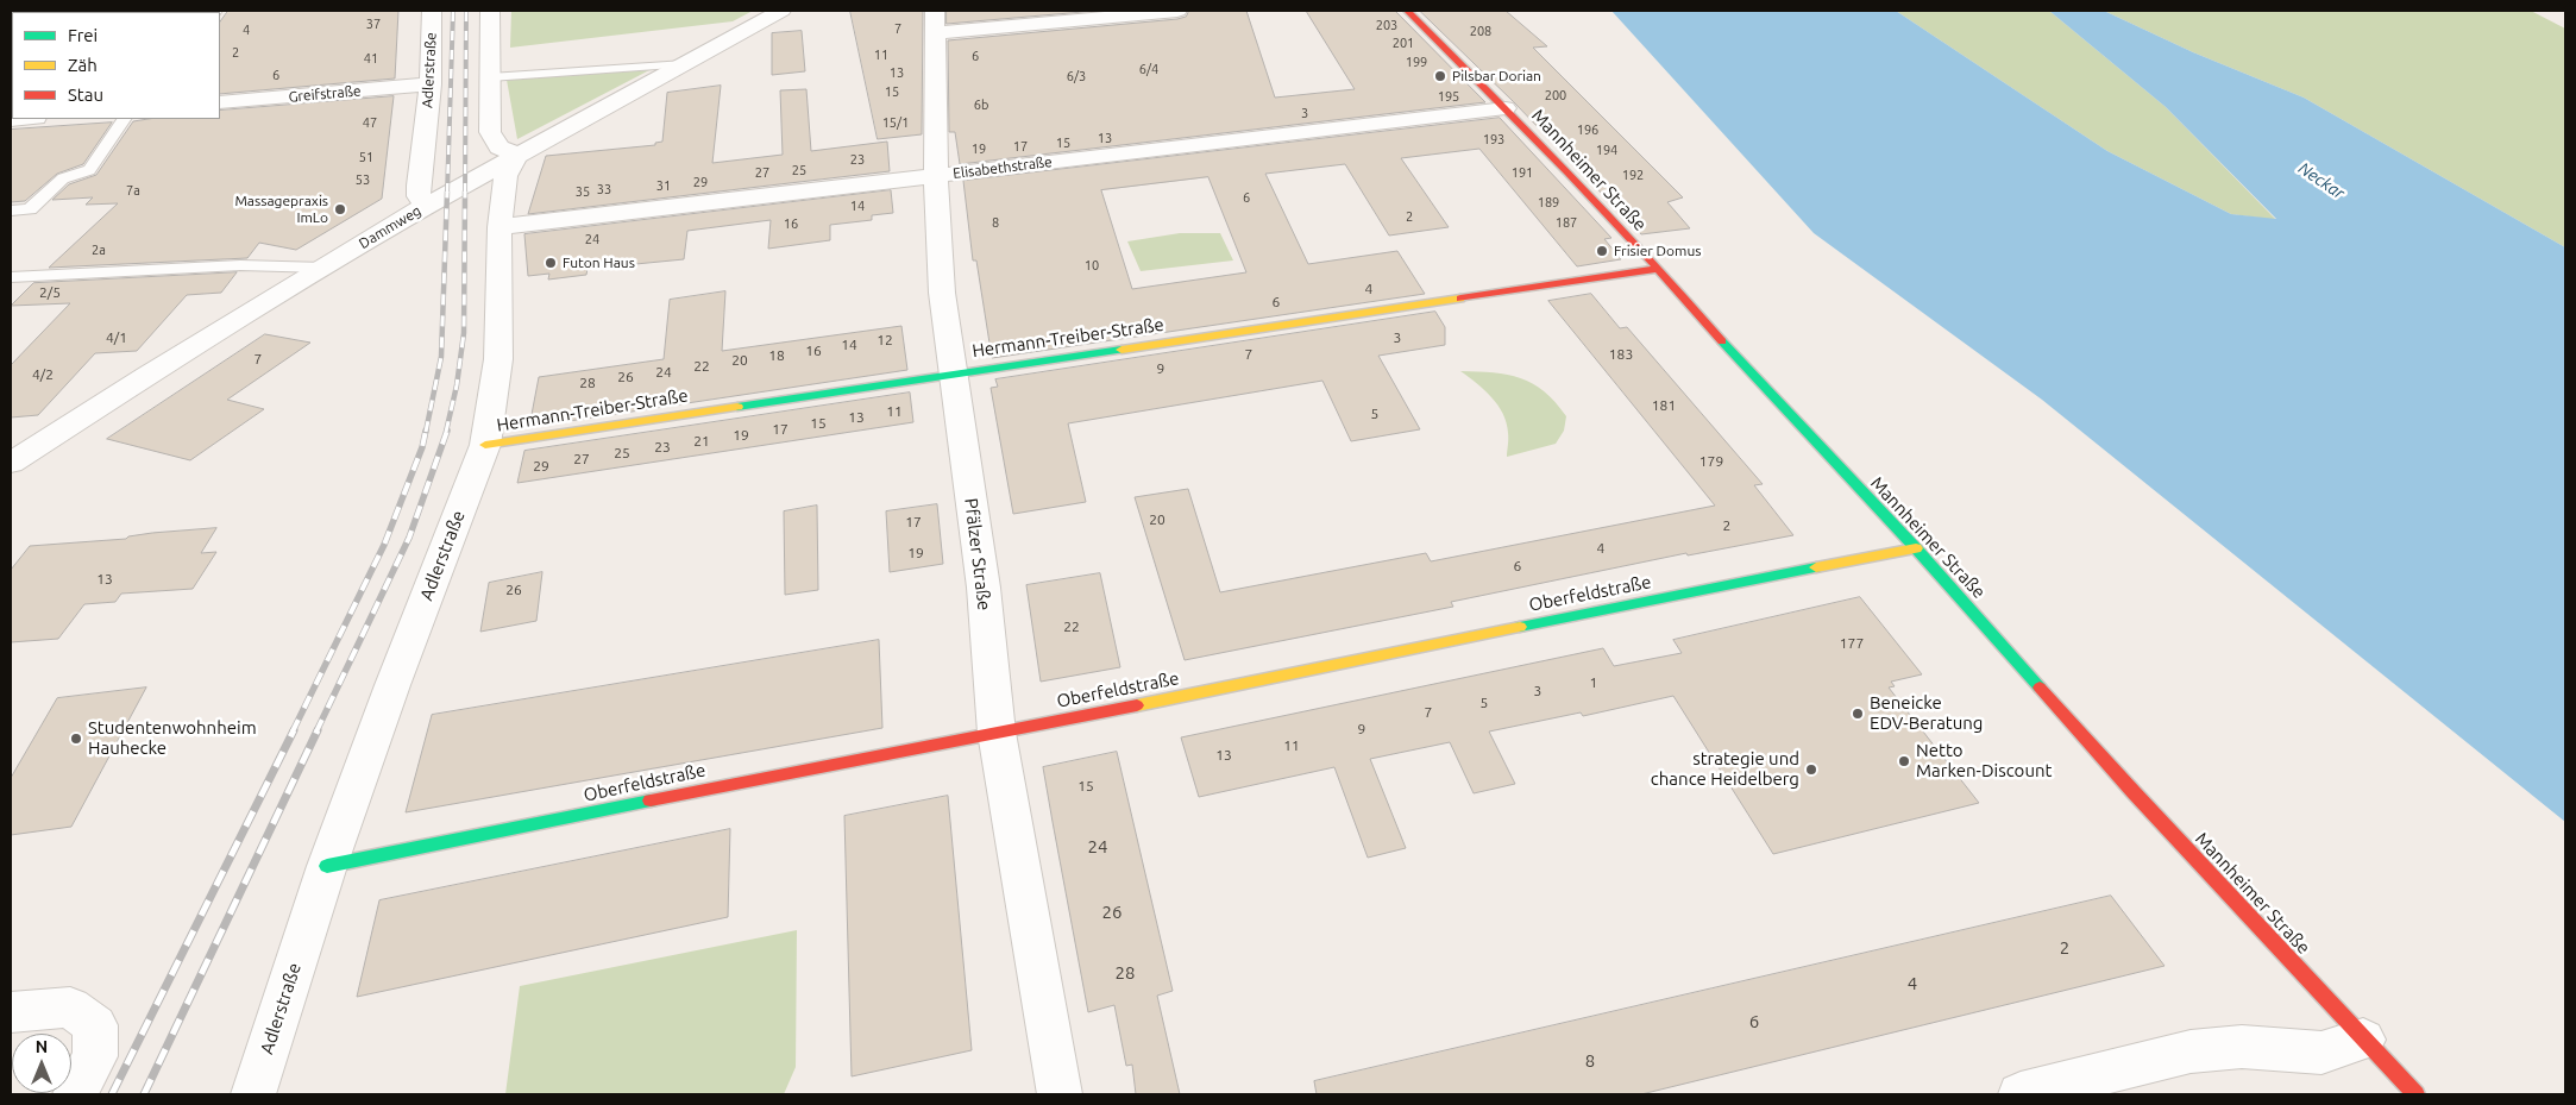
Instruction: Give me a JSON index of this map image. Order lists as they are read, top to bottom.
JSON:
{
  "streets": {
    "street": [
      "Adlerstraße",
      "Greifstraße",
      "Elisabethstraße",
      "Mannheimer Straße",
      "Dammweg",
      "Hermann-Treiber-Straße",
      "Pfälzer Straße",
      "Oberfeldstraße"
    ]
  },
  "crossings": [
    ["Adlerstraße", "Greifstraße"],
    ["Adlerstraße", "Elisabethstraße"],
    ["Adlerstraße", "Dammweg"],
    ["Adlerstraße", "Hermann-Treiber-Straße"],
    ["Adlerstraße", "Oberfeldstraße"],
    ["Elisabethstraße", "Mannheimer Straße"],
    ["Elisabethstraße", "Pfälzer Straße"],
    ["Mannheimer Straße", "Hermann-Treiber-Straße"],
    ["Mannheimer Straße", "Oberfeldstraße"],
    ["Hermann-Treiber-Straße", "Pfälzer Straße"],
    ["Pfälzer Straße", "Oberfeldstraße"]
  ],
  "water": ["Neckar"],
  "places": [
    "Pilsbar Dorian",
    "Massagepraxis ImLo",
    "Frisier Domus",
    "Futon Haus",
    "Beneicke EDV-Beratung",
    "Studentenwohnheim Hauhecke",
    "Netto Marken-Discount",
    "strategie und chance Heidelberg"
  ],
  "house_numbers": [
    "37",
    "203",
    "7",
    "4",
    "208",
    "201",
    "2",
    "11",
    "6",
    "41",
    "199",
    "6/4",
    "13",
    "6",
    "6/3",
    "15",
    "200",
    "195",
    "6b",
    "3",
    "47",
    "15/1",
    "196",
    "13",
    "193",
    "15",
    "17",
    "19",
    "194",
    "51",
    "23",
    "25",
    "27",
    "191",
    "192",
    "53",
    "29",
    "31",
    "33",
    "7a",
    "35",
    "6",
    "189",
    "14",
    "2",
    "8",
    "187",
    "16",
    "24",
    "2a",
    "10",
    "4",
    "2/5",
    "6",
    "4/1",
    "3",
    "12",
    "14",
    "16",
    "7",
    "183",
    "18",
    "7",
    "20",
    "22",
    "9",
    "24",
    "4/2",
    "26",
    "28",
    "181",
    "11",
    "5",
    "13",
    "15",
    "17",
    "19",
    "21",
    "23",
    "25",
    "27",
    "179",
    "29",
    "20",
    "17",
    "2",
    "4",
    "19",
    "6",
    "13",
    "26",
    "22",
    "177",
    "1",
    "3",
    "5",
    "7",
    "9",
    "11",
    "13",
    "15",
    "24",
    "26",
    "2",
    "28",
    "4",
    "6",
    "8"
  ],
  "legend": ["Frei", "Zäh", "Stau"],
  "north": "top"
}
